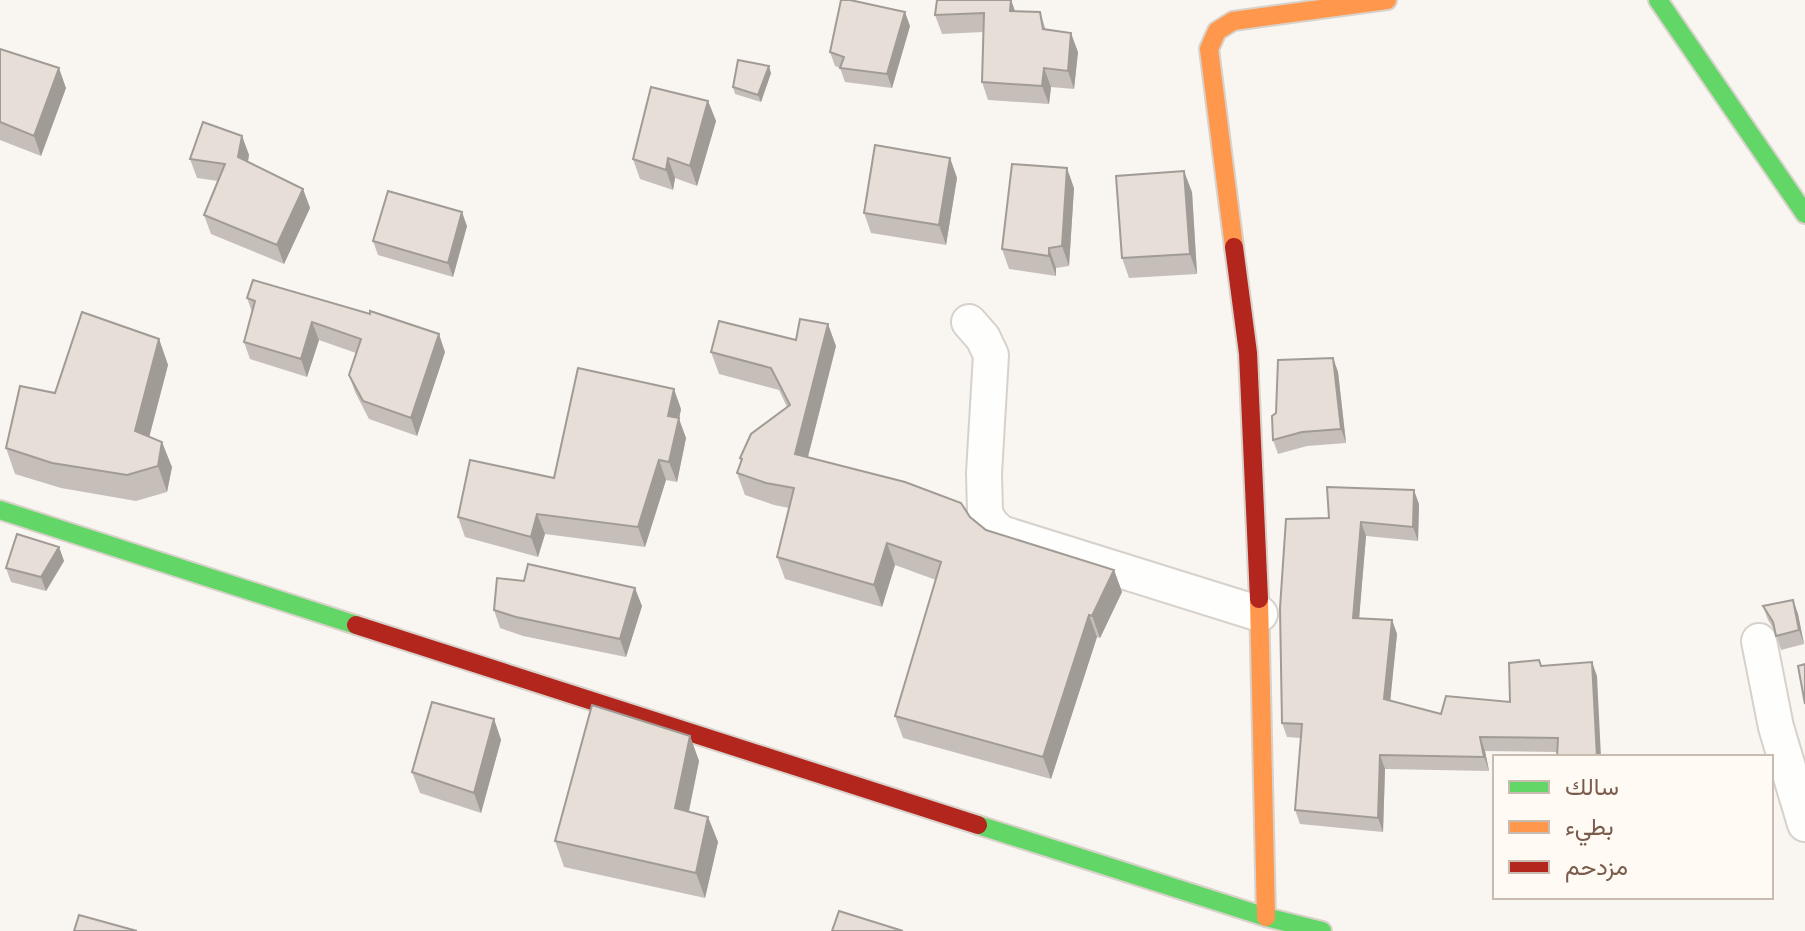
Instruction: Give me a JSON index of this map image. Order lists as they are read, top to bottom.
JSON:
{
  "legend": ["سالك", "بطيء", "مزدحم"]
}
